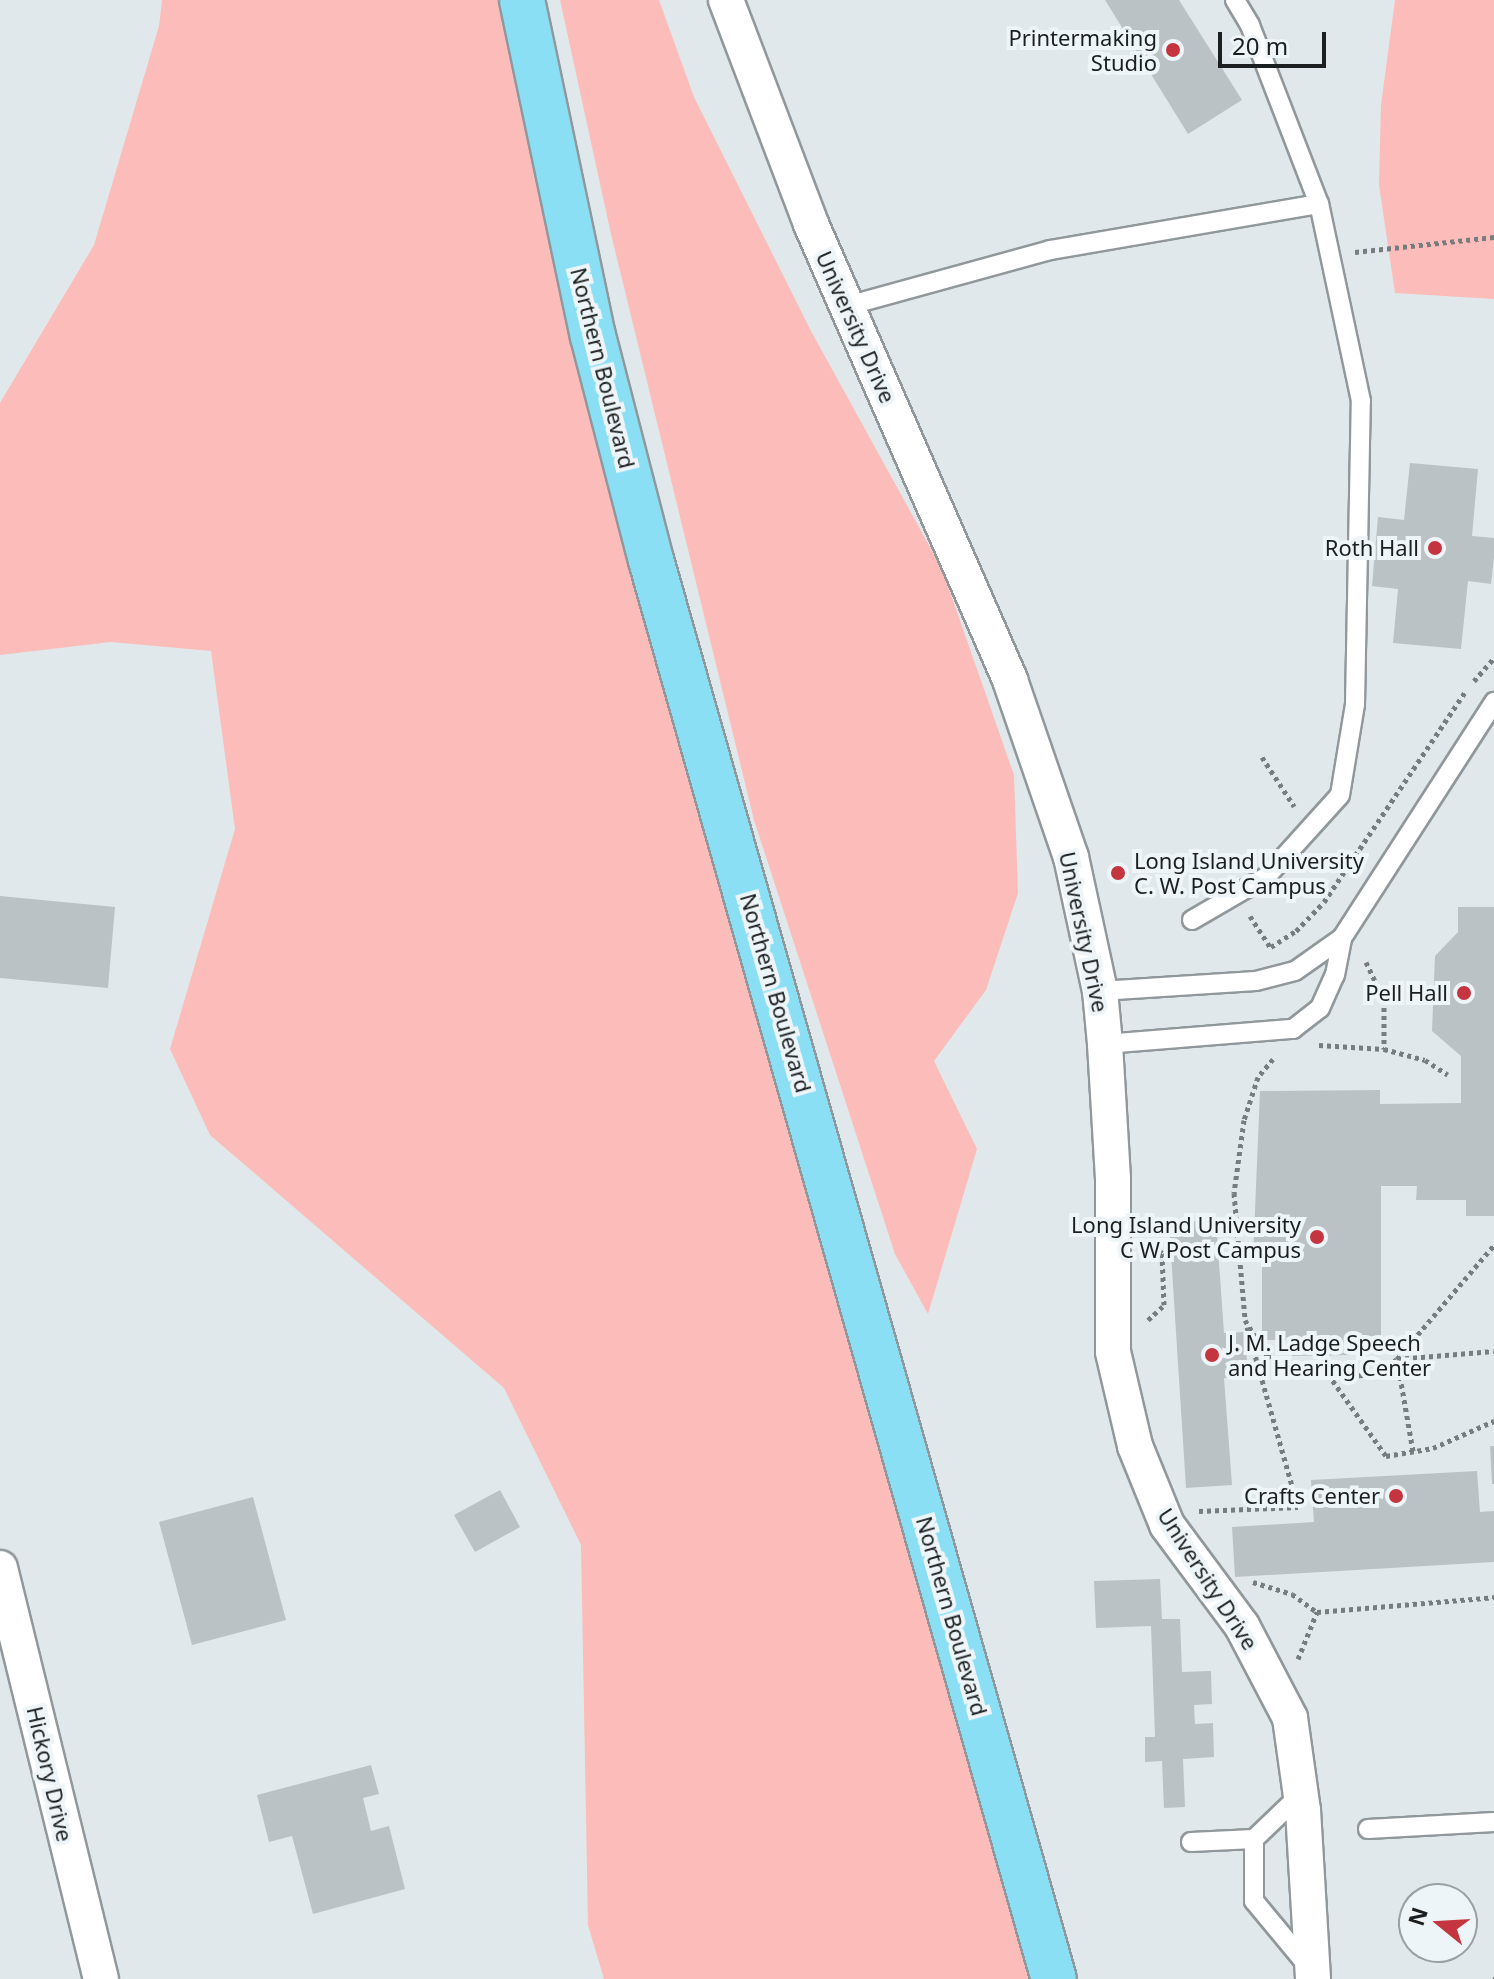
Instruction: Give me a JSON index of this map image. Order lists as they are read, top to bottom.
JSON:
{
  "streets": {
    "main road": ["Northern Boulevard"],
    "street": ["University Drive", "Hickory Drive"]
  },
  "places": [
    "Printermaking Studio",
    "Roth Hall",
    "Long Island University C. W. Post Campus",
    "Pell Hall",
    "Long Island University C W Post Campus",
    "J. M. Ladge Speech and Hearing Center",
    "Crafts Center"
  ],
  "scale_bar": "20 m",
  "north": "left"
}
